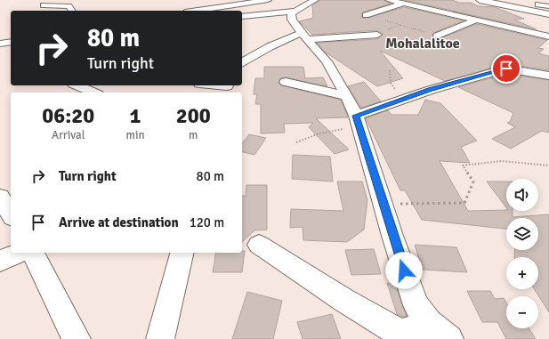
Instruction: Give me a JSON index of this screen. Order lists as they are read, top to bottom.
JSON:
{
  "districts": ["Mohalalitoe"],
  "page": {
    "turn": ["80 m", "Turn right"],
    "eta": [
      "06:20",
      "Arrival",
      "1",
      "min",
      "200",
      "m"
    ],
    "list": [
      {
        "name": "Turn right",
        "value": "80 m"
      },
      {
        "name": "Arrive at destination",
        "value": "120 m"
      }
    ],
    "map_buttons": ["+", "−"]
  }
}
